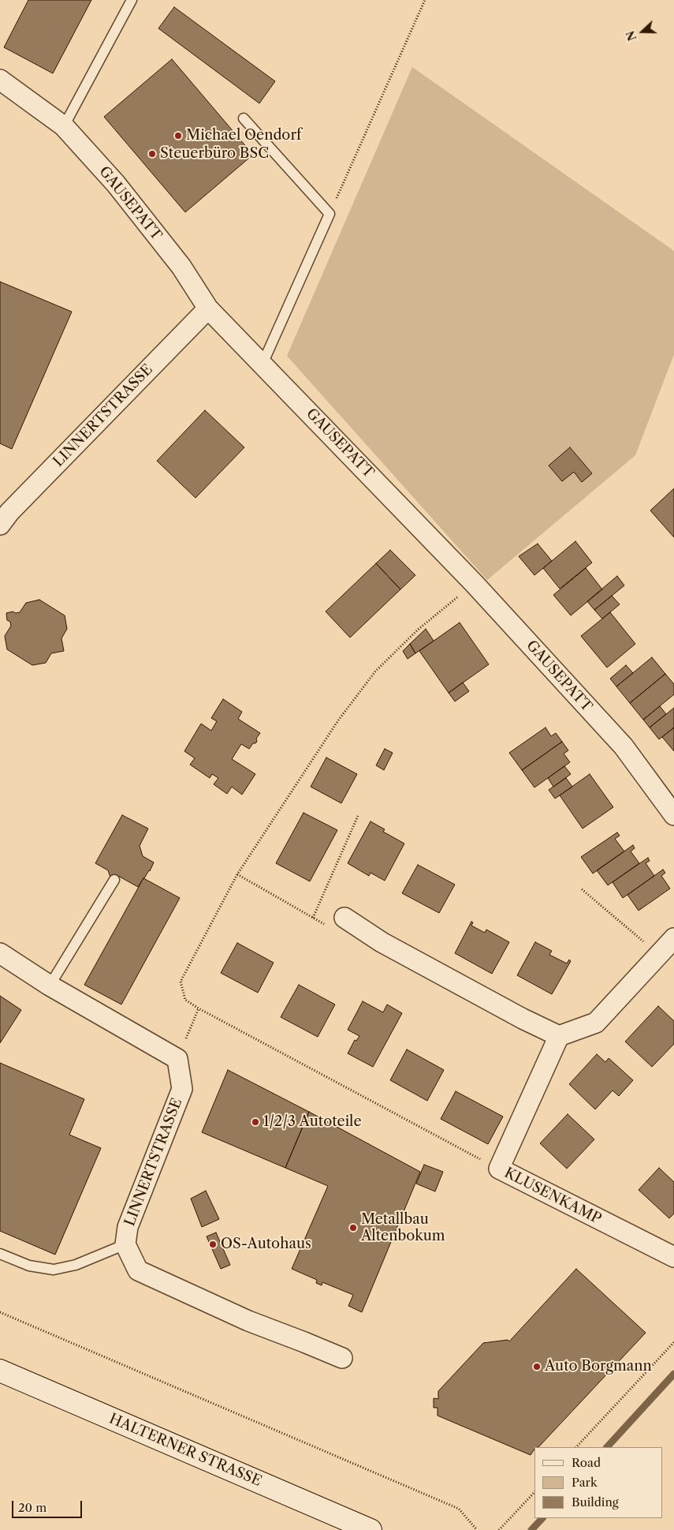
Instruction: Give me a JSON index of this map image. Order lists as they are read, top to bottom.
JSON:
{
  "streets": {
    "main road": ["HALTERNER STRASSE"],
    "street": ["GAUSEPATT", "LINNERTSTRASSE", "KLUSENKAMP"]
  },
  "crossings": [
    ["GAUSEPATT", "LINNERTSTRASSE"]
  ],
  "places": [
    "Michael Oendorf",
    "Steuerbüro BSC",
    "1/2/3 Autoteile",
    "Metallbau Altenbokum",
    "OS-Autohaus",
    "Auto Borgmann"
  ],
  "legend": ["Road", "Park", "Building"],
  "scale_bar": "20 m",
  "north": "left"
}
